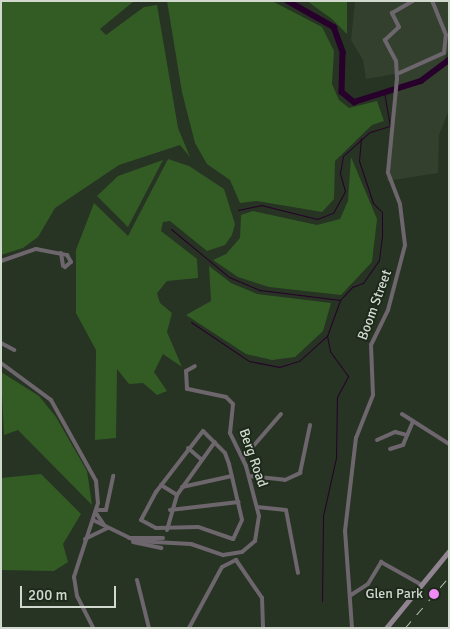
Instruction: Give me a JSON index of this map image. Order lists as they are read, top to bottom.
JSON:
{
  "streets": {
    "street": ["Boom Street", "Berg Road"]
  },
  "places": ["Glen Park"],
  "scale_bar": "200 m"
}
